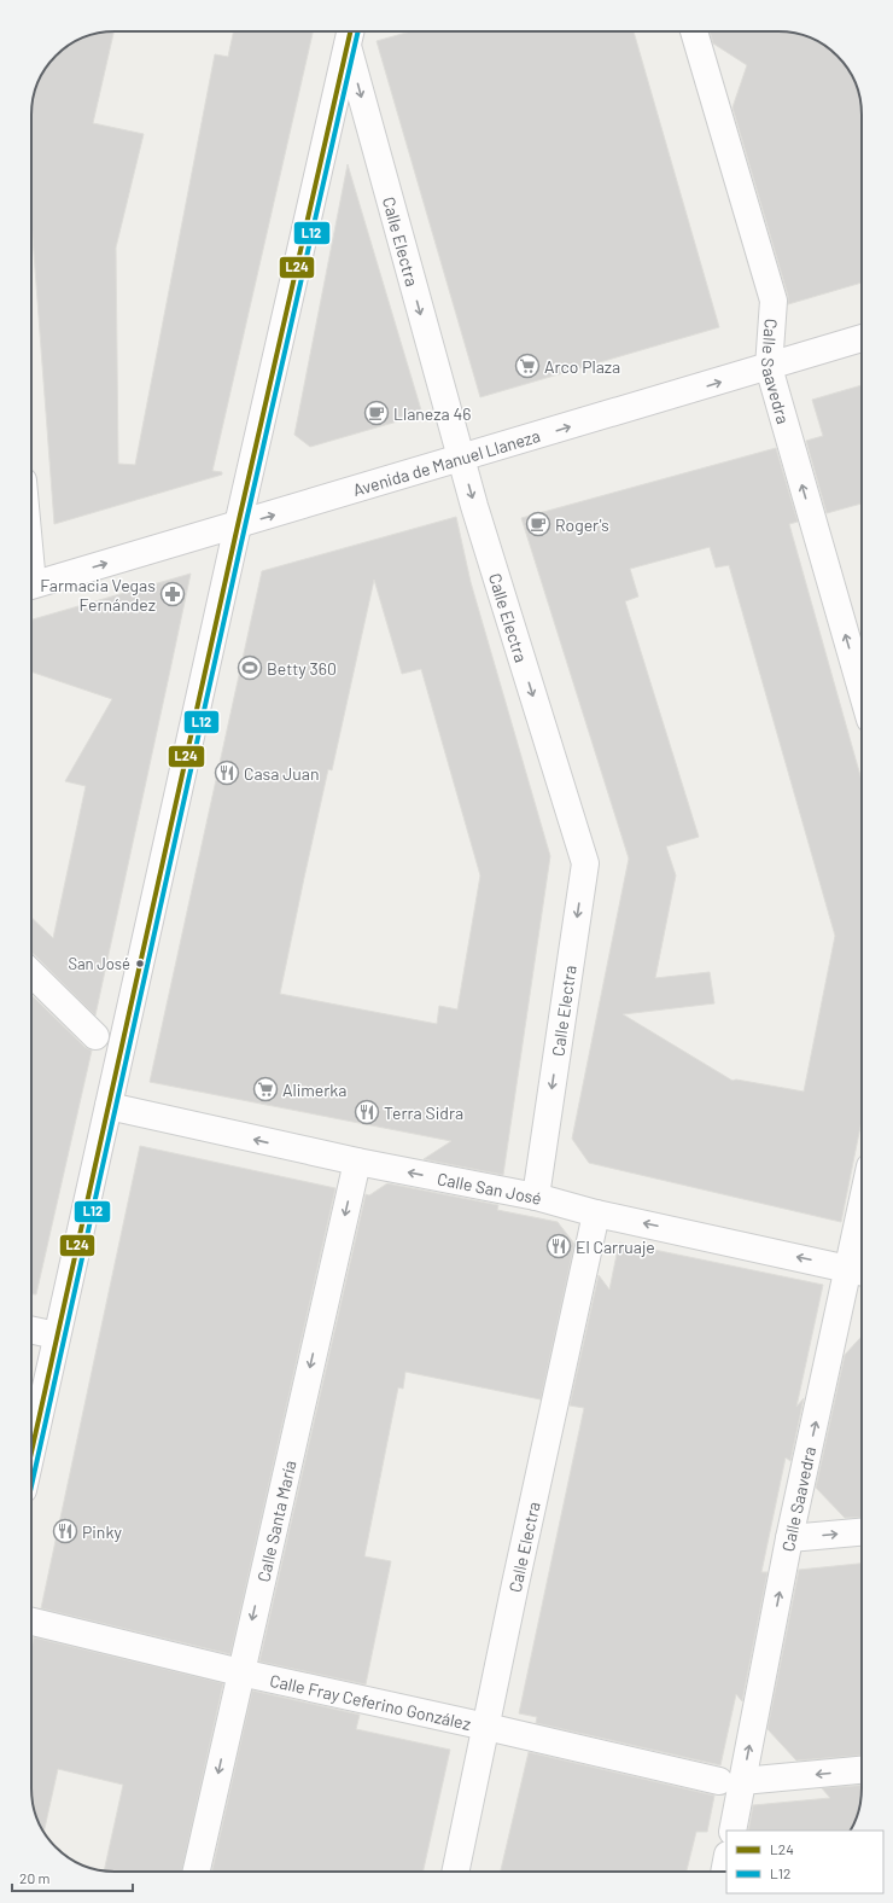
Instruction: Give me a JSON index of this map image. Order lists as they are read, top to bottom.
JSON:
{
  "streets": {
    "street": [
      "Calle Electra",
      "Calle Saavedra",
      "Avenida de Manuel Llaneza",
      "Calle San José",
      "Calle Santa María",
      "Calle Fray Ceferino González"
    ]
  },
  "crossings": [
    ["Calle Electra", "Avenida de Manuel Llaneza"],
    ["Calle Electra", "Calle San José"],
    ["Calle Electra", "Calle Fray Ceferino González"],
    ["Calle Saavedra", "Avenida de Manuel Llaneza"],
    ["Calle Saavedra", "Calle San José"],
    ["Calle Saavedra", "Calle Fray Ceferino González"],
    ["Calle San José", "Calle Santa María"],
    ["Calle Santa María", "Calle Fray Ceferino González"]
  ],
  "one_way": [
    "Calle Saavedra",
    "Avenida de Manuel Llaneza",
    "Calle San José",
    "Calle Santa María"
  ],
  "places": {
    "supermarket": ["Arco Plaza", "Alimerka"],
    "cafe": ["Llaneza 46", "Roger's"],
    "pharmacy": ["Farmacia Vegas Fernández"],
    "sports": ["Betty 360"],
    "restaurant": [
      "Casa Juan",
      "Terra Sidra",
      "El Carruaje",
      "Pinky"
    ],
    "other": ["San José"]
  },
  "lines": ["transit line L24", "transit line L12"],
  "legend": ["L24", "L12"],
  "scale_bar": "20 m"
}
